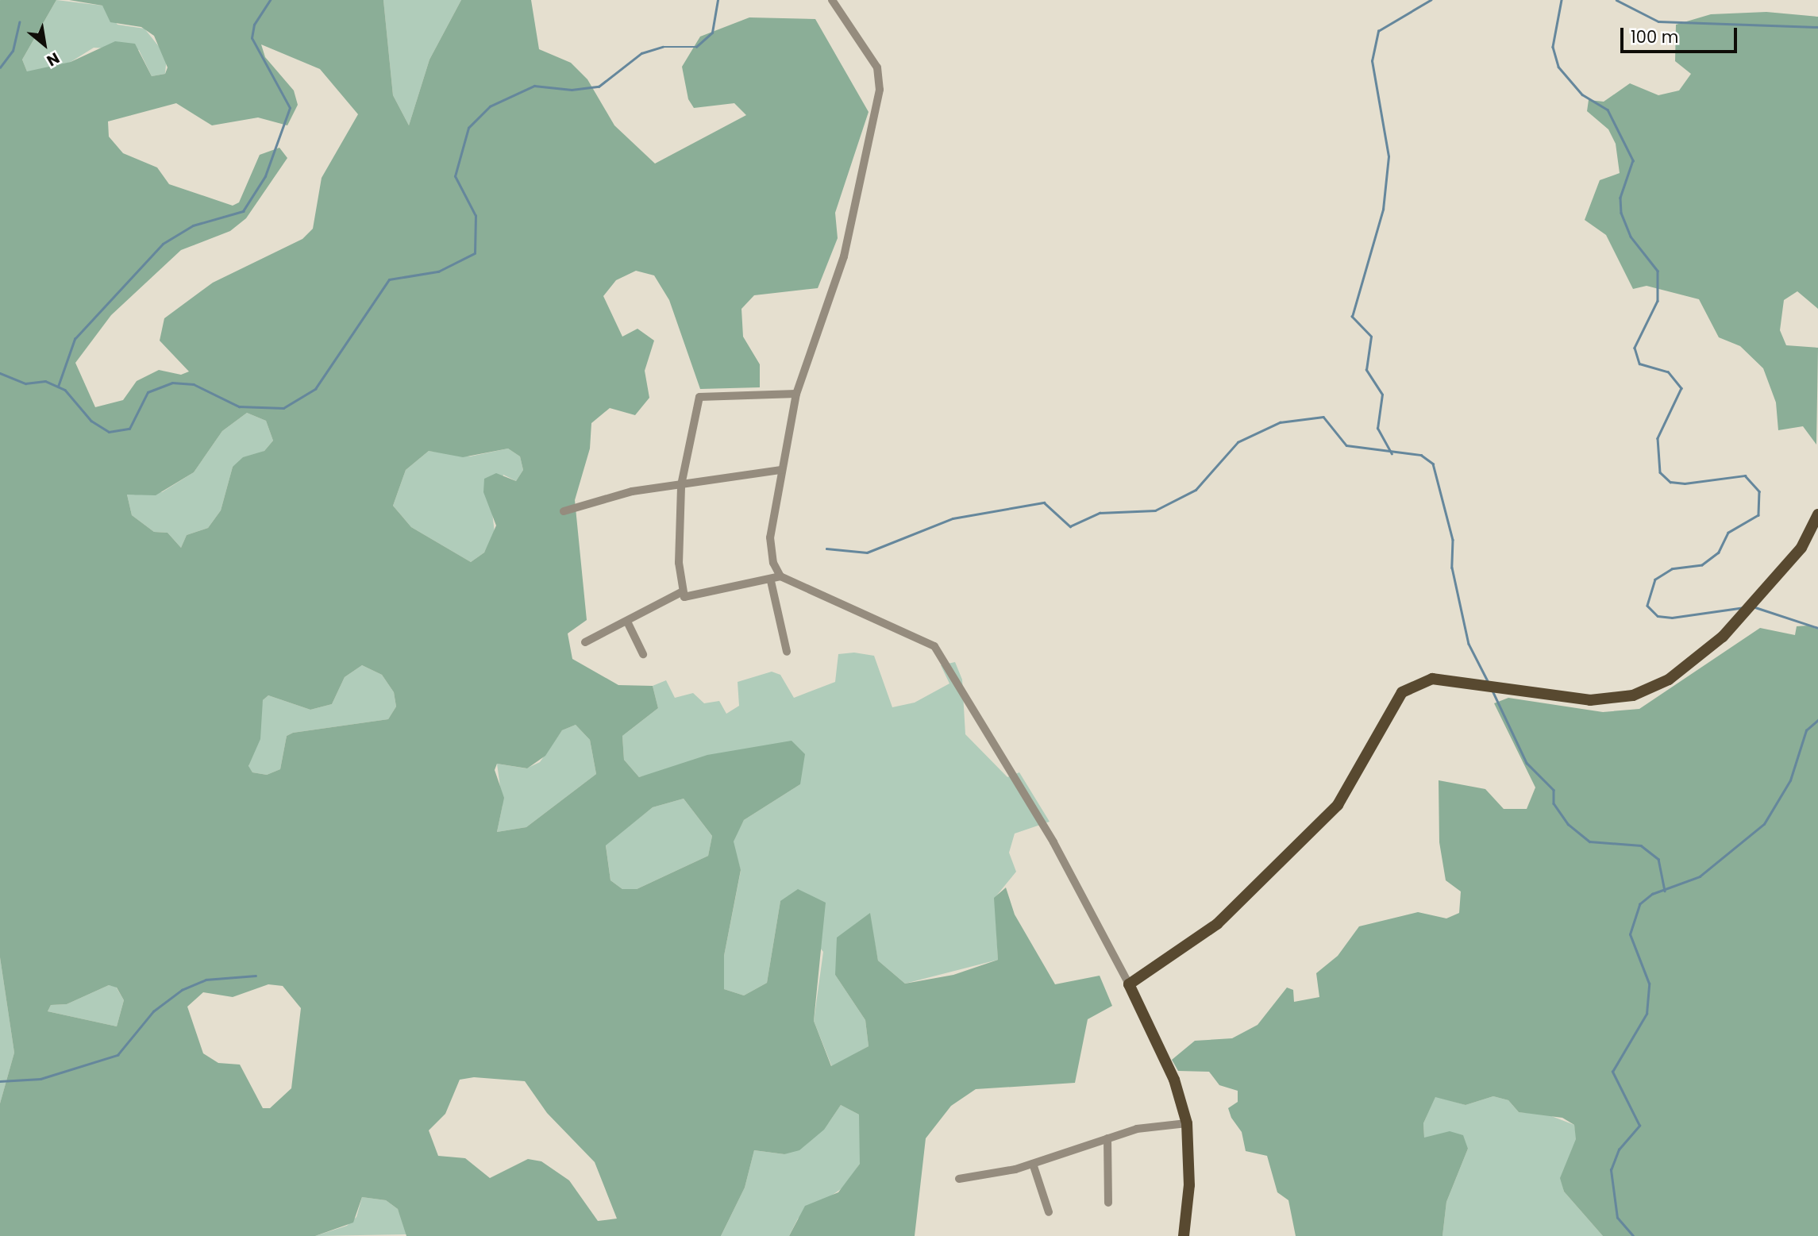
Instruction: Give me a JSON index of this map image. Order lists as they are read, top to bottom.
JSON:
{
  "scale_bar": "100 m",
  "north": "bottom right"
}
